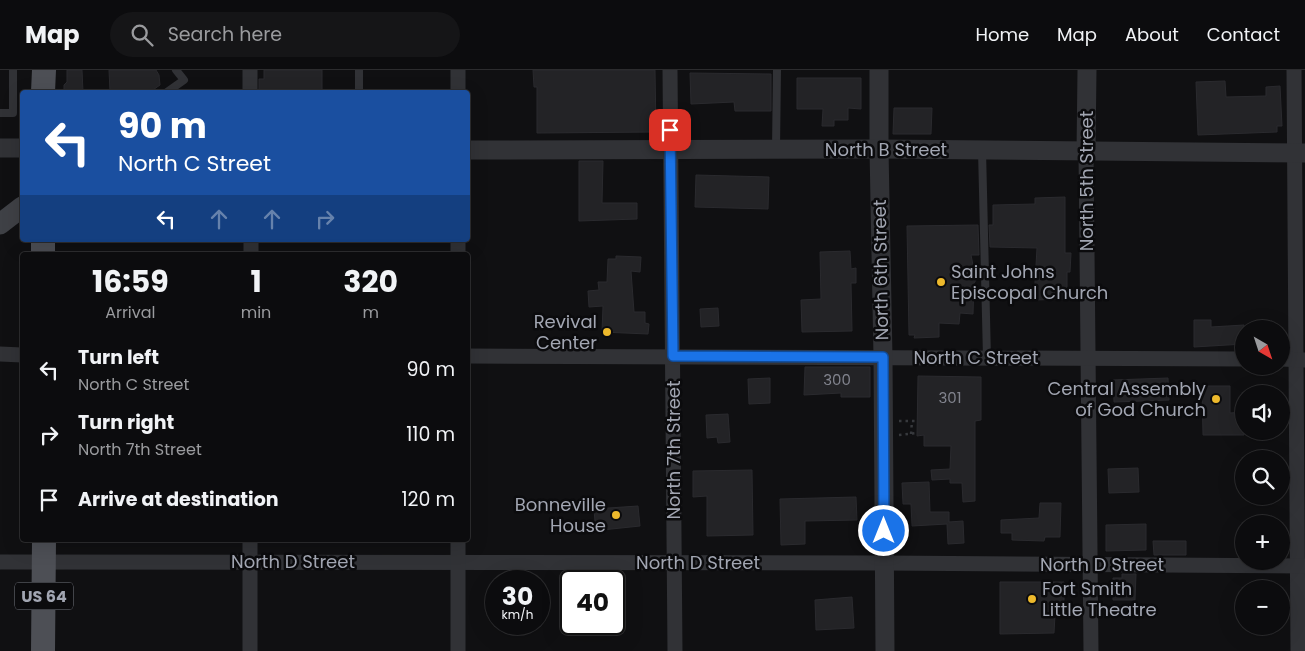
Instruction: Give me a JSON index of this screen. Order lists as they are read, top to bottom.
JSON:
{
  "streets": {
    "main road": ["US 64"],
    "street": [
      "North B Street",
      "North 5th Street",
      "North 6th Street",
      "North C Street",
      "North 7th Street",
      "North D Street"
    ]
  },
  "crossings": [
    ["North B Street", "North 5th Street"],
    ["North B Street", "North 6th Street"],
    ["North B Street", "North 7th Street"],
    ["North 5th Street", "North C Street"],
    ["North 5th Street", "North D Street"],
    ["North 6th Street", "North C Street"],
    ["North 6th Street", "North D Street"],
    ["North C Street", "North 7th Street"],
    ["North 7th Street", "North D Street"],
    ["North D Street", "US 64"]
  ],
  "places": [
    "Saint Johns Episcopal Church",
    "Revival Center",
    "Central Assembly of God Church",
    "Bonneville House",
    "Fort Smith Little Theatre"
  ],
  "house_numbers": ["300", "301"],
  "north": "bottom right",
  "page": {
    "header": "Map",
    "search": "Search here",
    "nav": [
      "Home",
      "Map",
      "About",
      "Contact"
    ],
    "turn": ["90 m", "North C Street"],
    "eta": [
      "16:59",
      "Arrival",
      "1",
      "min",
      "320",
      "m"
    ],
    "map_buttons": ["+", "−"],
    "list": [
      {
        "name": "Turn left",
        "note": "North C Street",
        "value": "90 m"
      },
      {
        "name": "Turn right",
        "note": "North 7th Street",
        "value": "110 m"
      },
      {
        "name": "Arrive at destination",
        "value": "120 m"
      }
    ],
    "speed": "30 km/h",
    "limit": "40"
  }
}
